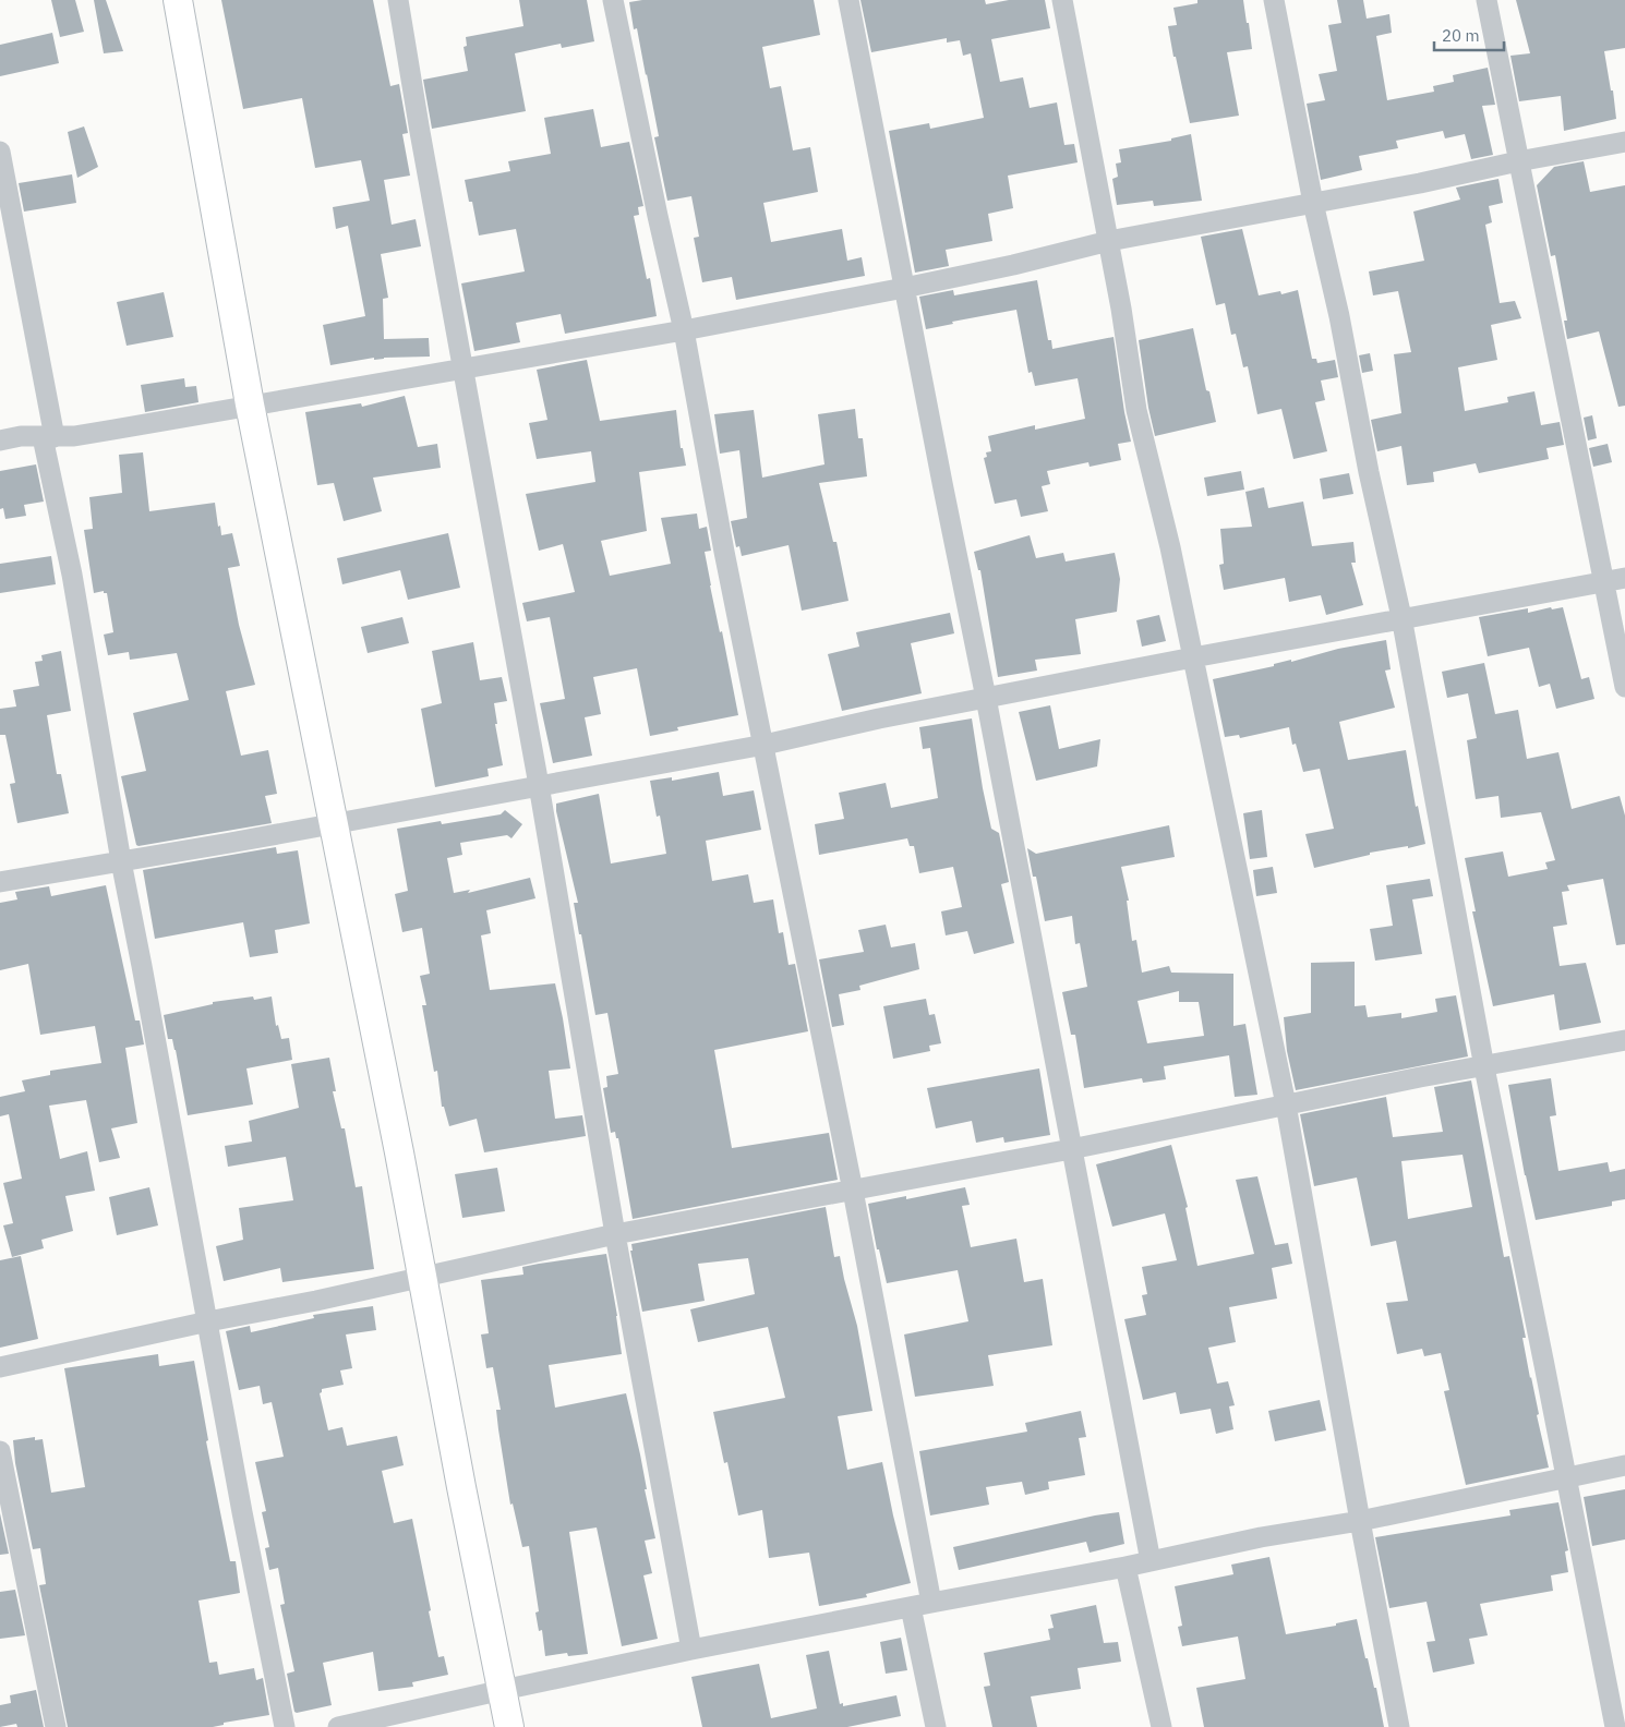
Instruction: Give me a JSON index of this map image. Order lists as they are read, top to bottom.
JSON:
{
  "scale_bar": "20 m"
}
